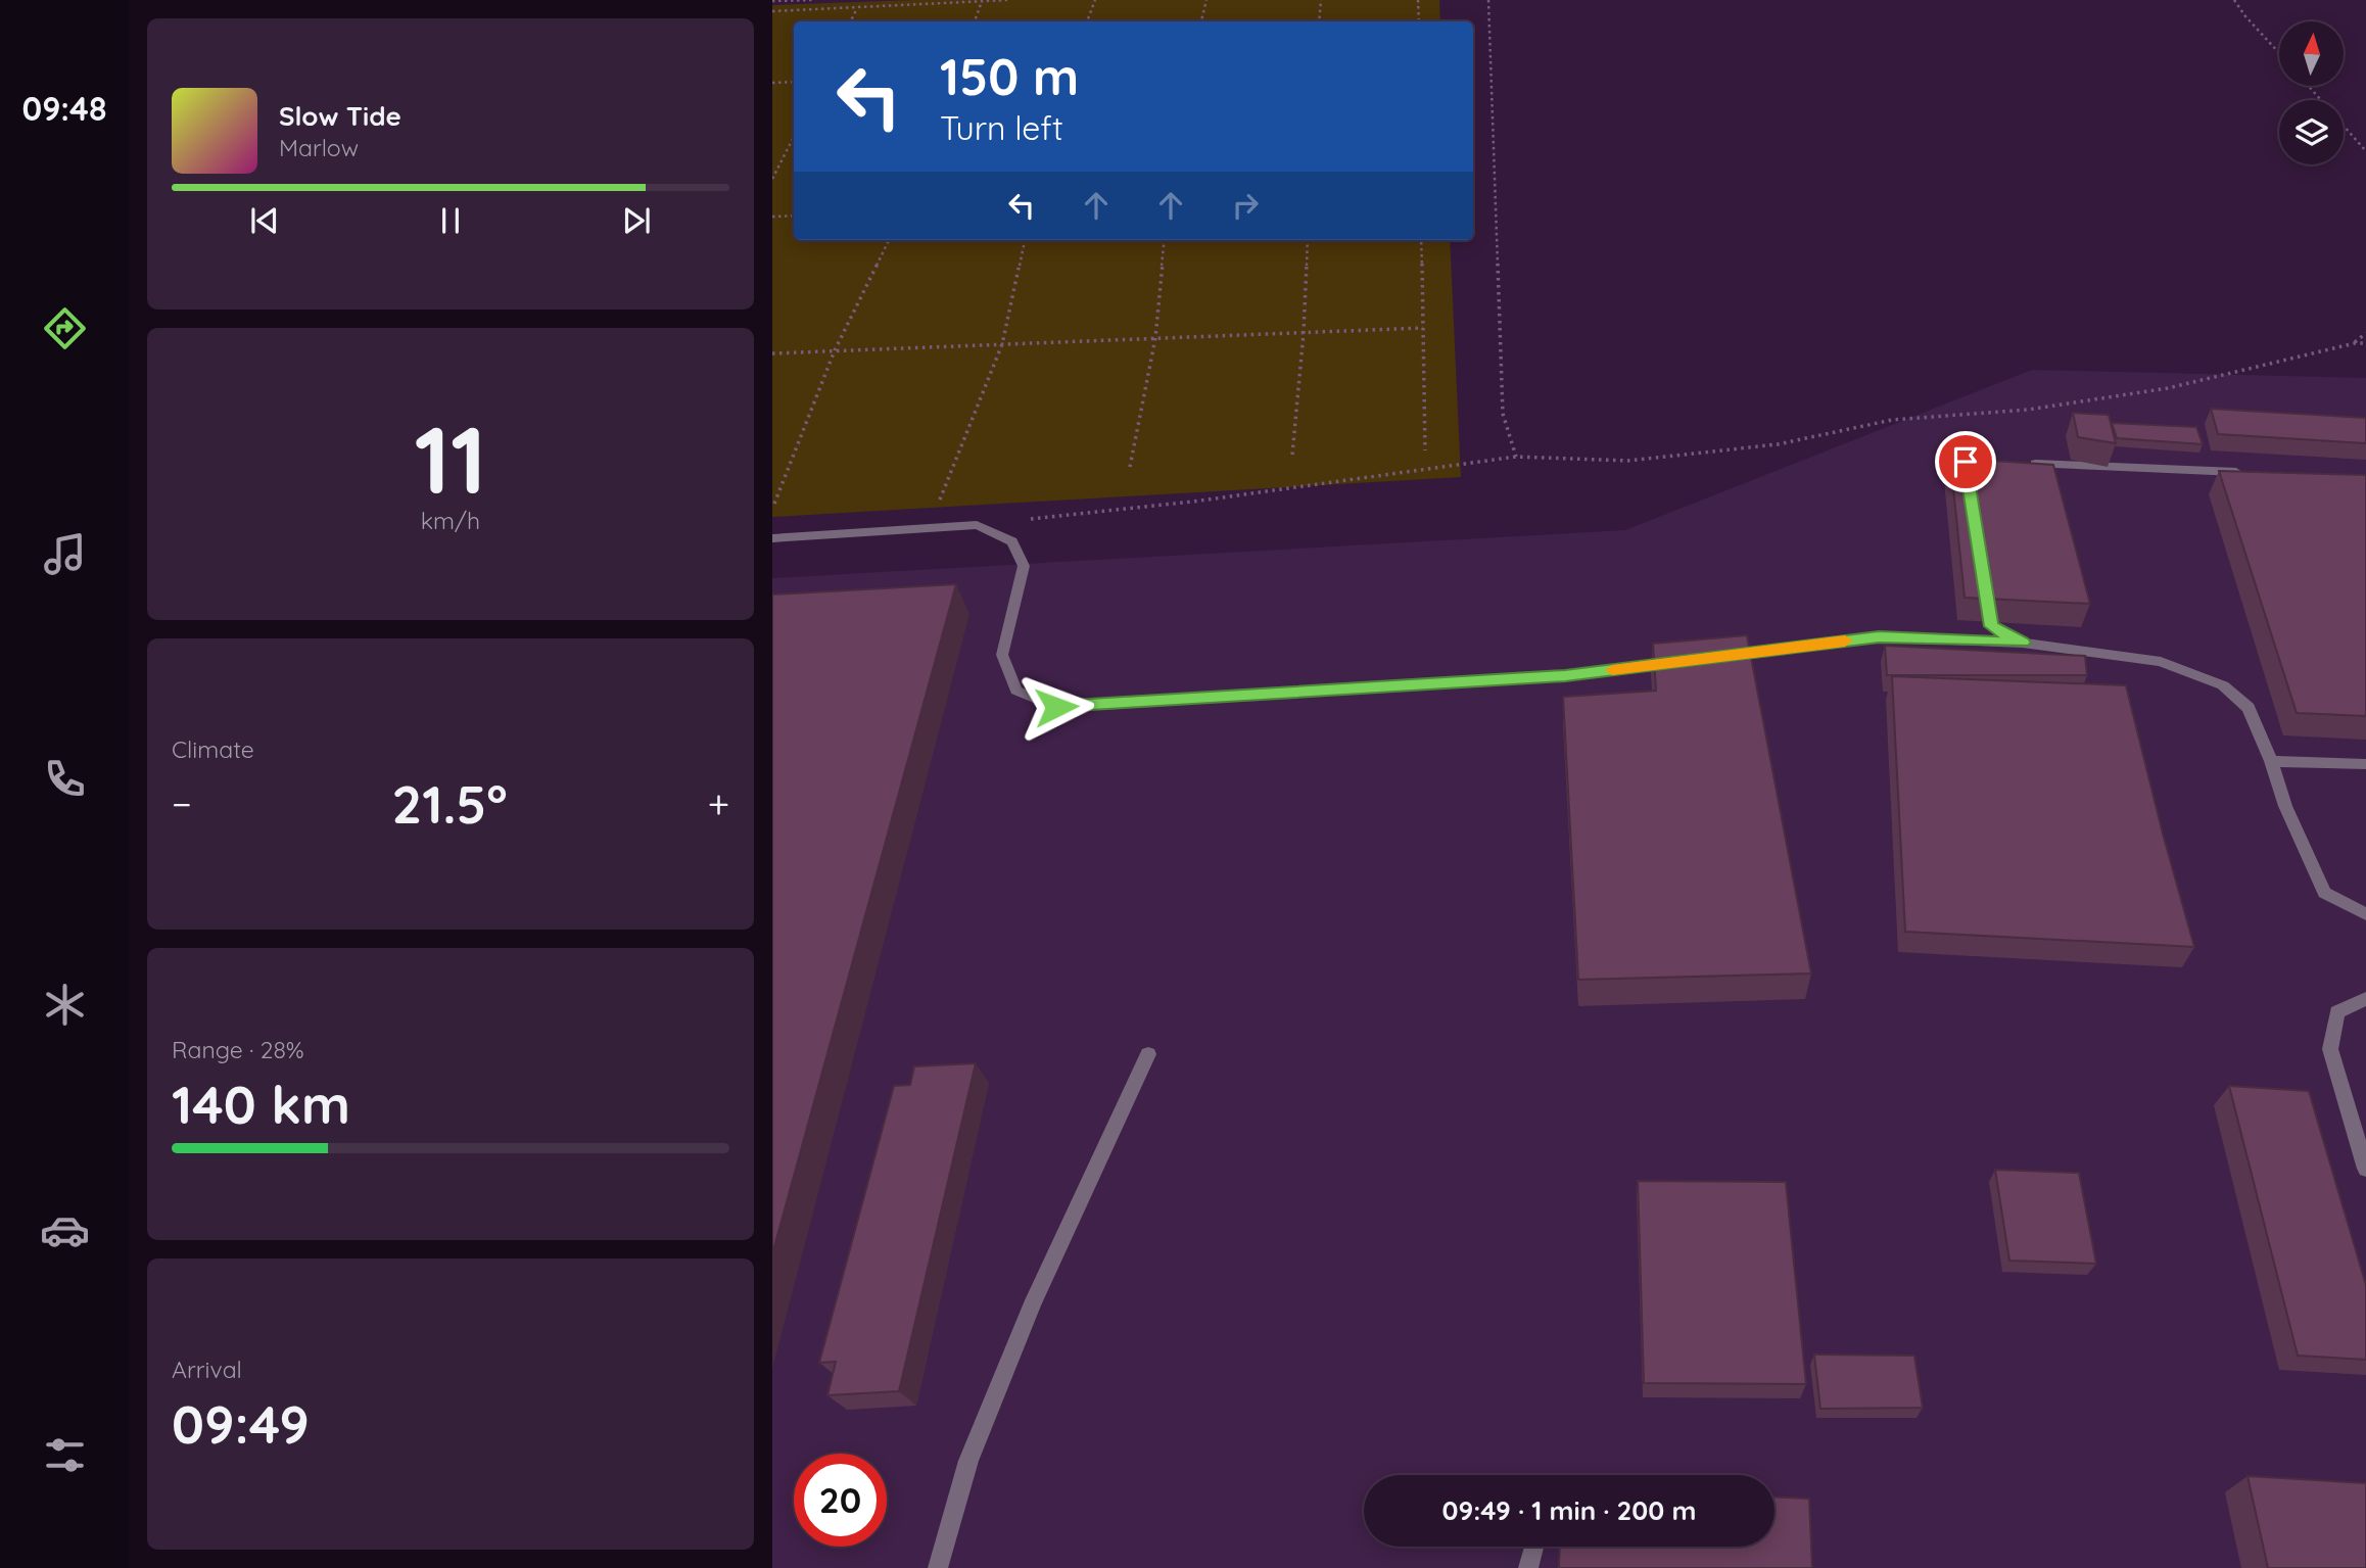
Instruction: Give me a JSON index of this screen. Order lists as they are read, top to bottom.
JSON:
{
  "north": "top",
  "page": {
    "tabs": "09:48",
    "turn": ["150 m", "Turn left"],
    "song": ["Slow Tide", "Marlow"],
    "tile": [
      ["11", "km/h"],
      "Climate",
      ["Range · 28%", "140 km"],
      ["Arrival", "09:49"]
    ],
    "heat": ["−", "21.5°", "+"],
    "limit": "20",
    "trip": "09:49 · 1 min · 200 m"
  }
}
